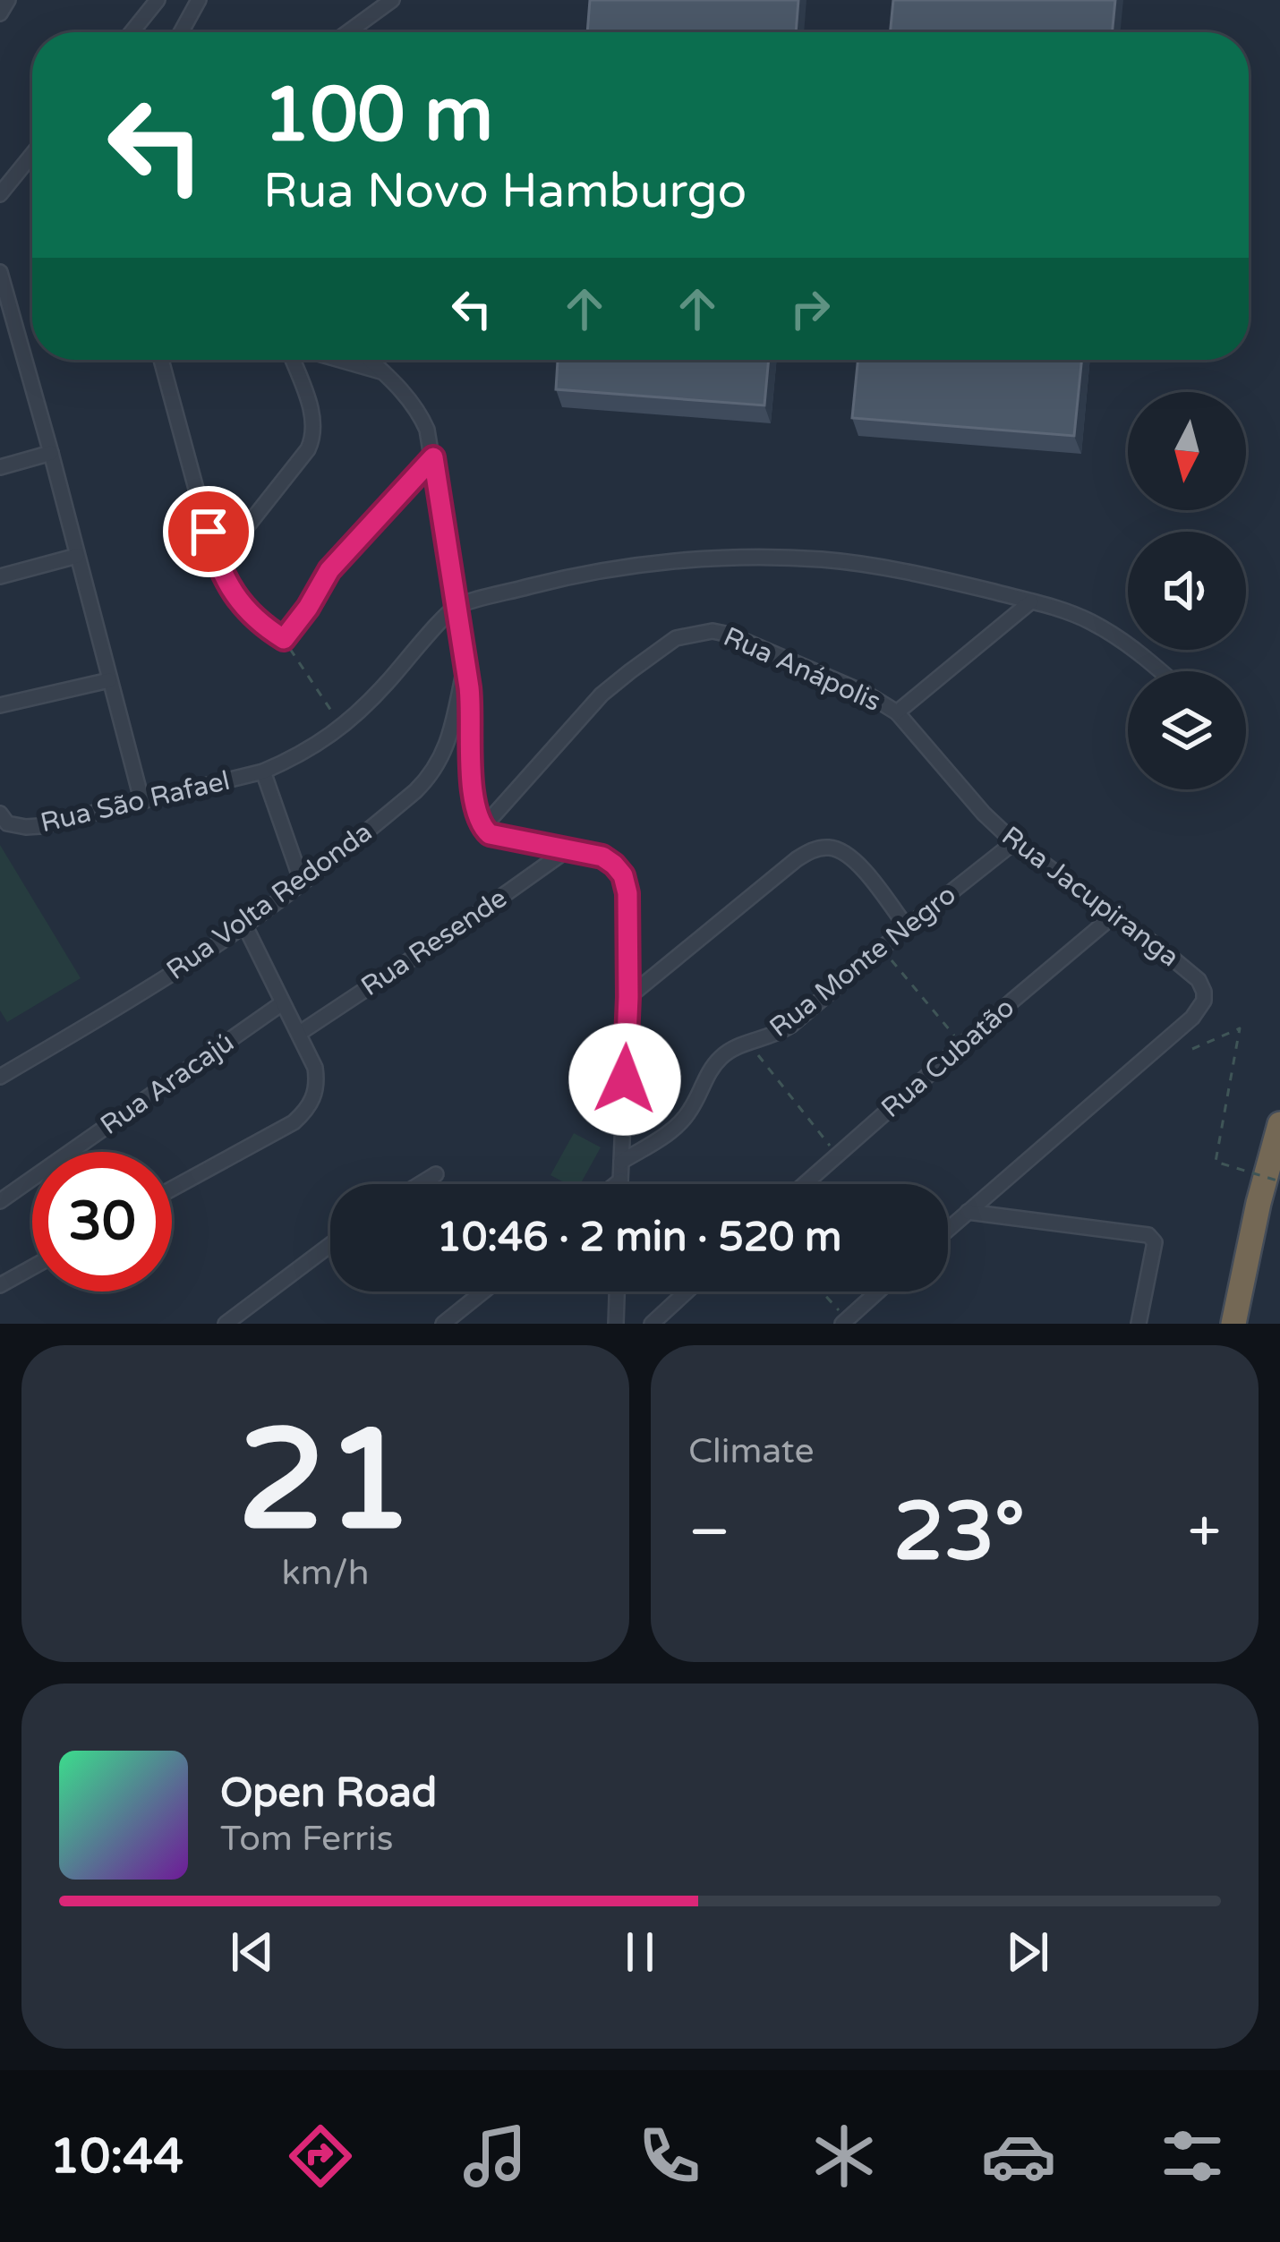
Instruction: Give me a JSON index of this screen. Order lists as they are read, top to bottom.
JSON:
{
  "streets": {
    "street": [
      "Rua Anápolis",
      "Rua São Rafael",
      "Rua Jacupiranga",
      "Rua Volta Redonda",
      "Rua Resende",
      "Rua Monte Negro",
      "Rua Cubatão",
      "Rua Aracajú"
    ]
  },
  "crossings": [
    ["Rua Anápolis", "Rua Jacupiranga"],
    ["Rua Jacupiranga", "Rua Monte Negro"],
    ["Rua Jacupiranga", "Rua Cubatão"]
  ],
  "north": "bottom",
  "page": {
    "turn": ["100 m", "Rua Novo Hamburgo"],
    "limit": "30",
    "trip": "10:46 · 2 min · 520 m",
    "tile": [
      ["21", "km/h"],
      "Climate"
    ],
    "heat": ["−", "23°", "+"],
    "song": ["Open Road", "Tom Ferris"],
    "tabs": "10:44"
  }
}
